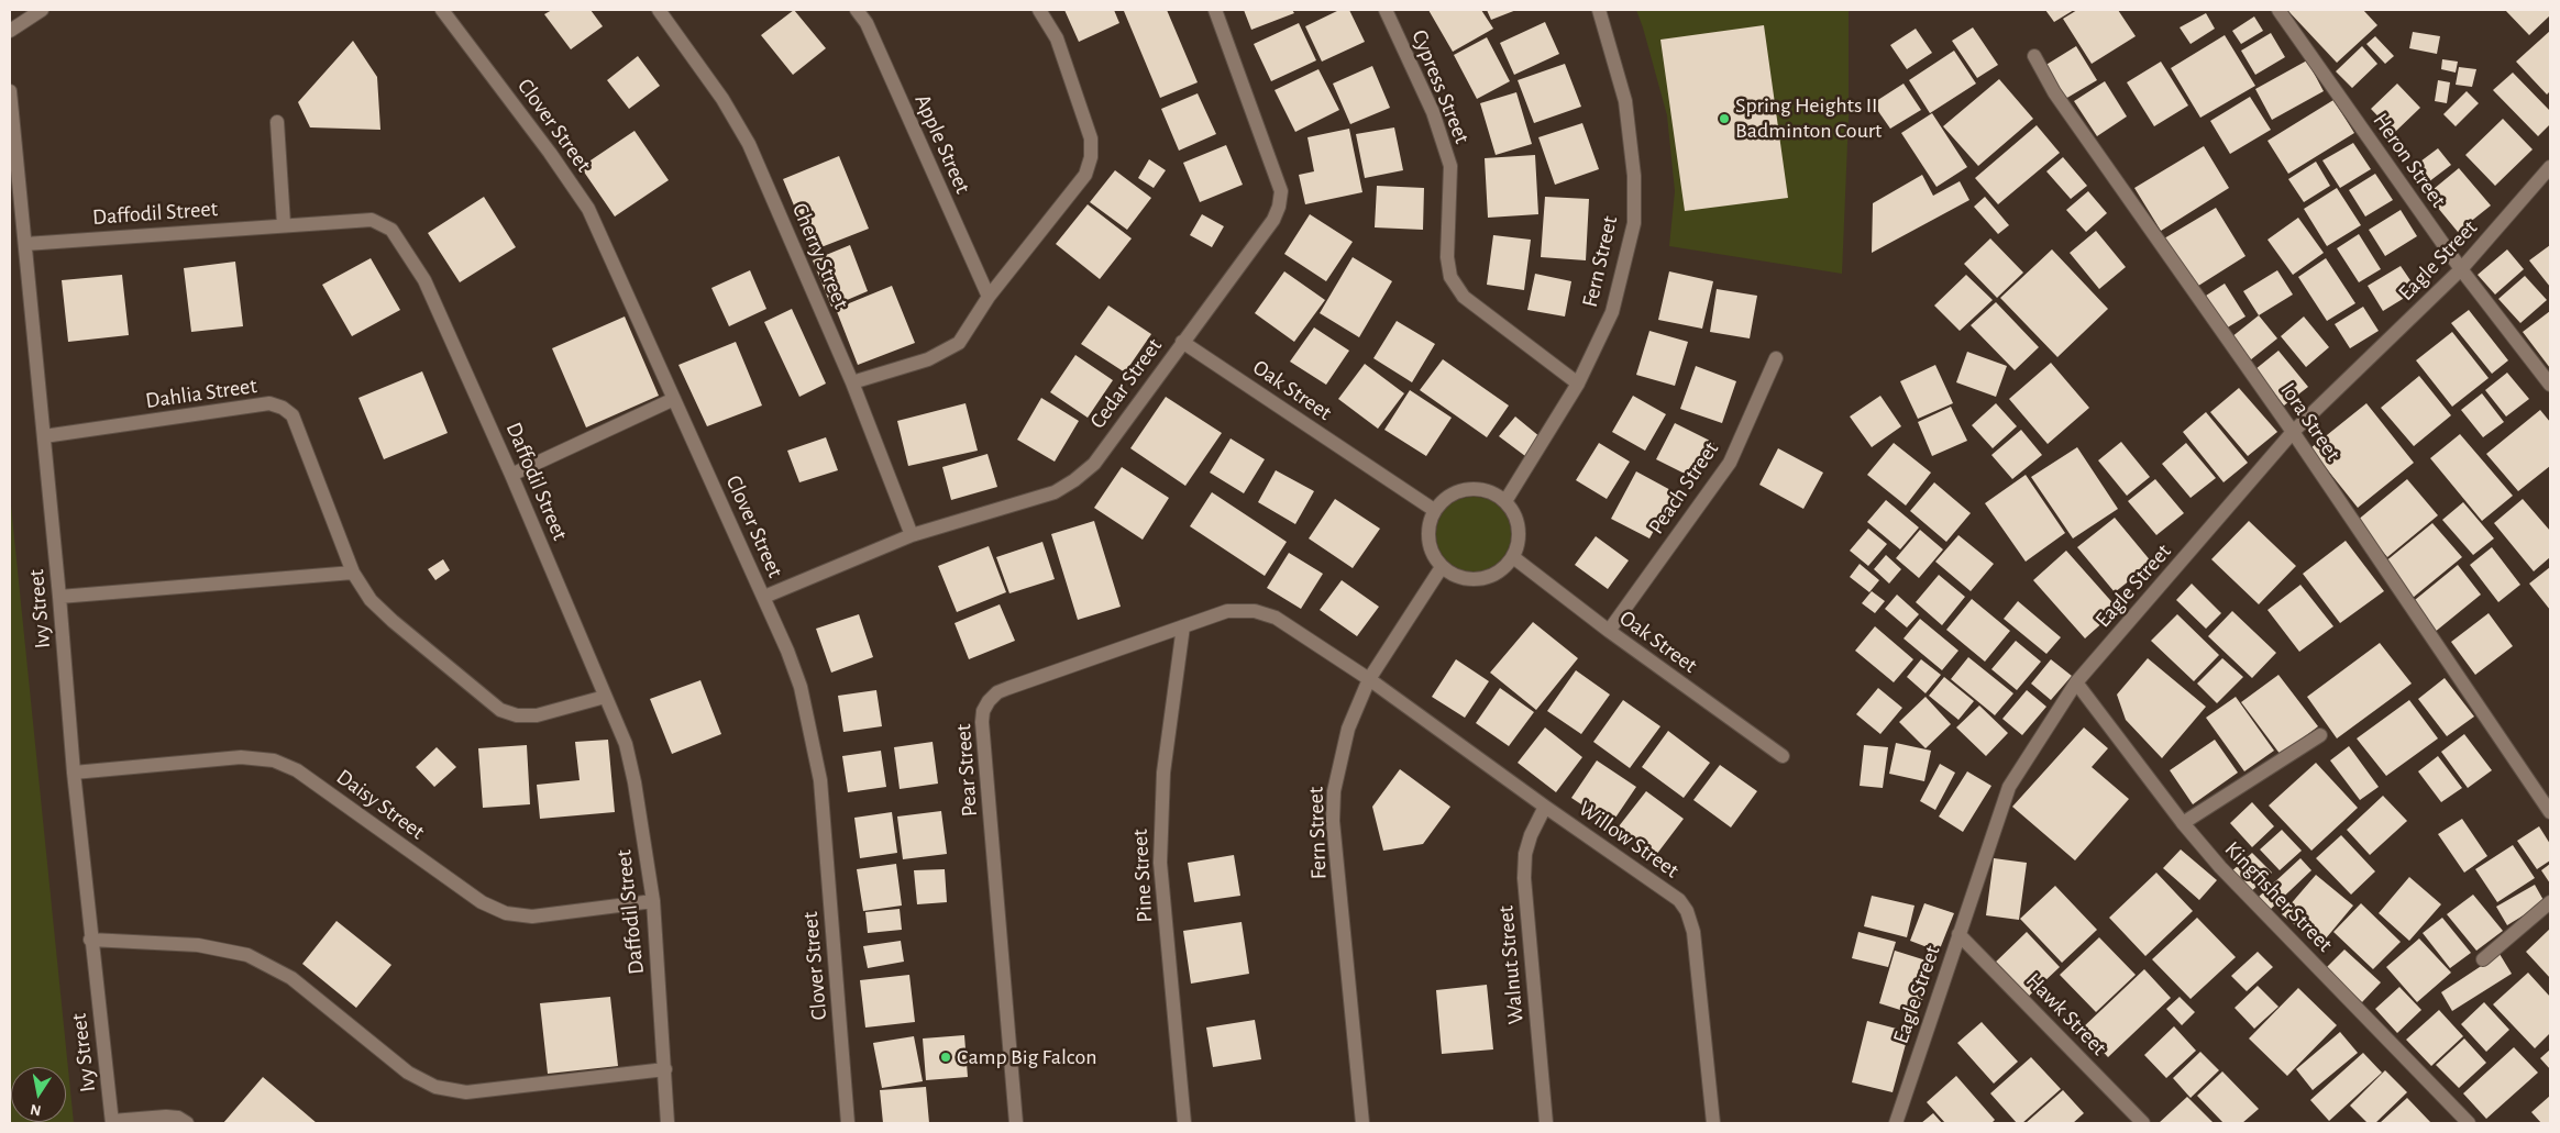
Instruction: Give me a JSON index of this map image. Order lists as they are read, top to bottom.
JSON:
{
  "streets": {
    "street": [
      "Cypress Street",
      "Clover Street",
      "Apple Street",
      "Heron Street",
      "Daffodil Street",
      "Cherry Street",
      "Eagle Street",
      "Fern Street",
      "Cedar Street",
      "Oak Street",
      "Dahlia Street",
      "Iora Street",
      "Peach Street",
      "Ivy Street",
      "Pear Street",
      "Daisy Street",
      "Willow Street",
      "Pine Street",
      "Kingfisher Street",
      "Walnut Street",
      "Hawk Street"
    ]
  },
  "crossings": [
    ["Cypress Street", "Fern Street"],
    ["Clover Street", "Cedar Street"],
    ["Heron Street", "Eagle Street"],
    ["Daffodil Street", "Dahlia Street"],
    ["Daffodil Street", "Ivy Street"],
    ["Daffodil Street", "Daisy Street"],
    ["Cherry Street", "Cedar Street"],
    ["Eagle Street", "Iora Street"],
    ["Eagle Street", "Kingfisher Street"],
    ["Eagle Street", "Hawk Street"],
    ["Fern Street", "Oak Street"],
    ["Fern Street", "Pear Street"],
    ["Fern Street", "Willow Street"],
    ["Cedar Street", "Oak Street"],
    ["Oak Street", "Peach Street"],
    ["Dahlia Street", "Ivy Street"],
    ["Ivy Street", "Daisy Street"],
    ["Pear Street", "Willow Street"],
    ["Pear Street", "Pine Street"],
    ["Willow Street", "Walnut Street"]
  ],
  "places": ["Spring Heights II Badminton Court", "Camp Big Falcon"],
  "north": "bottom"
}
